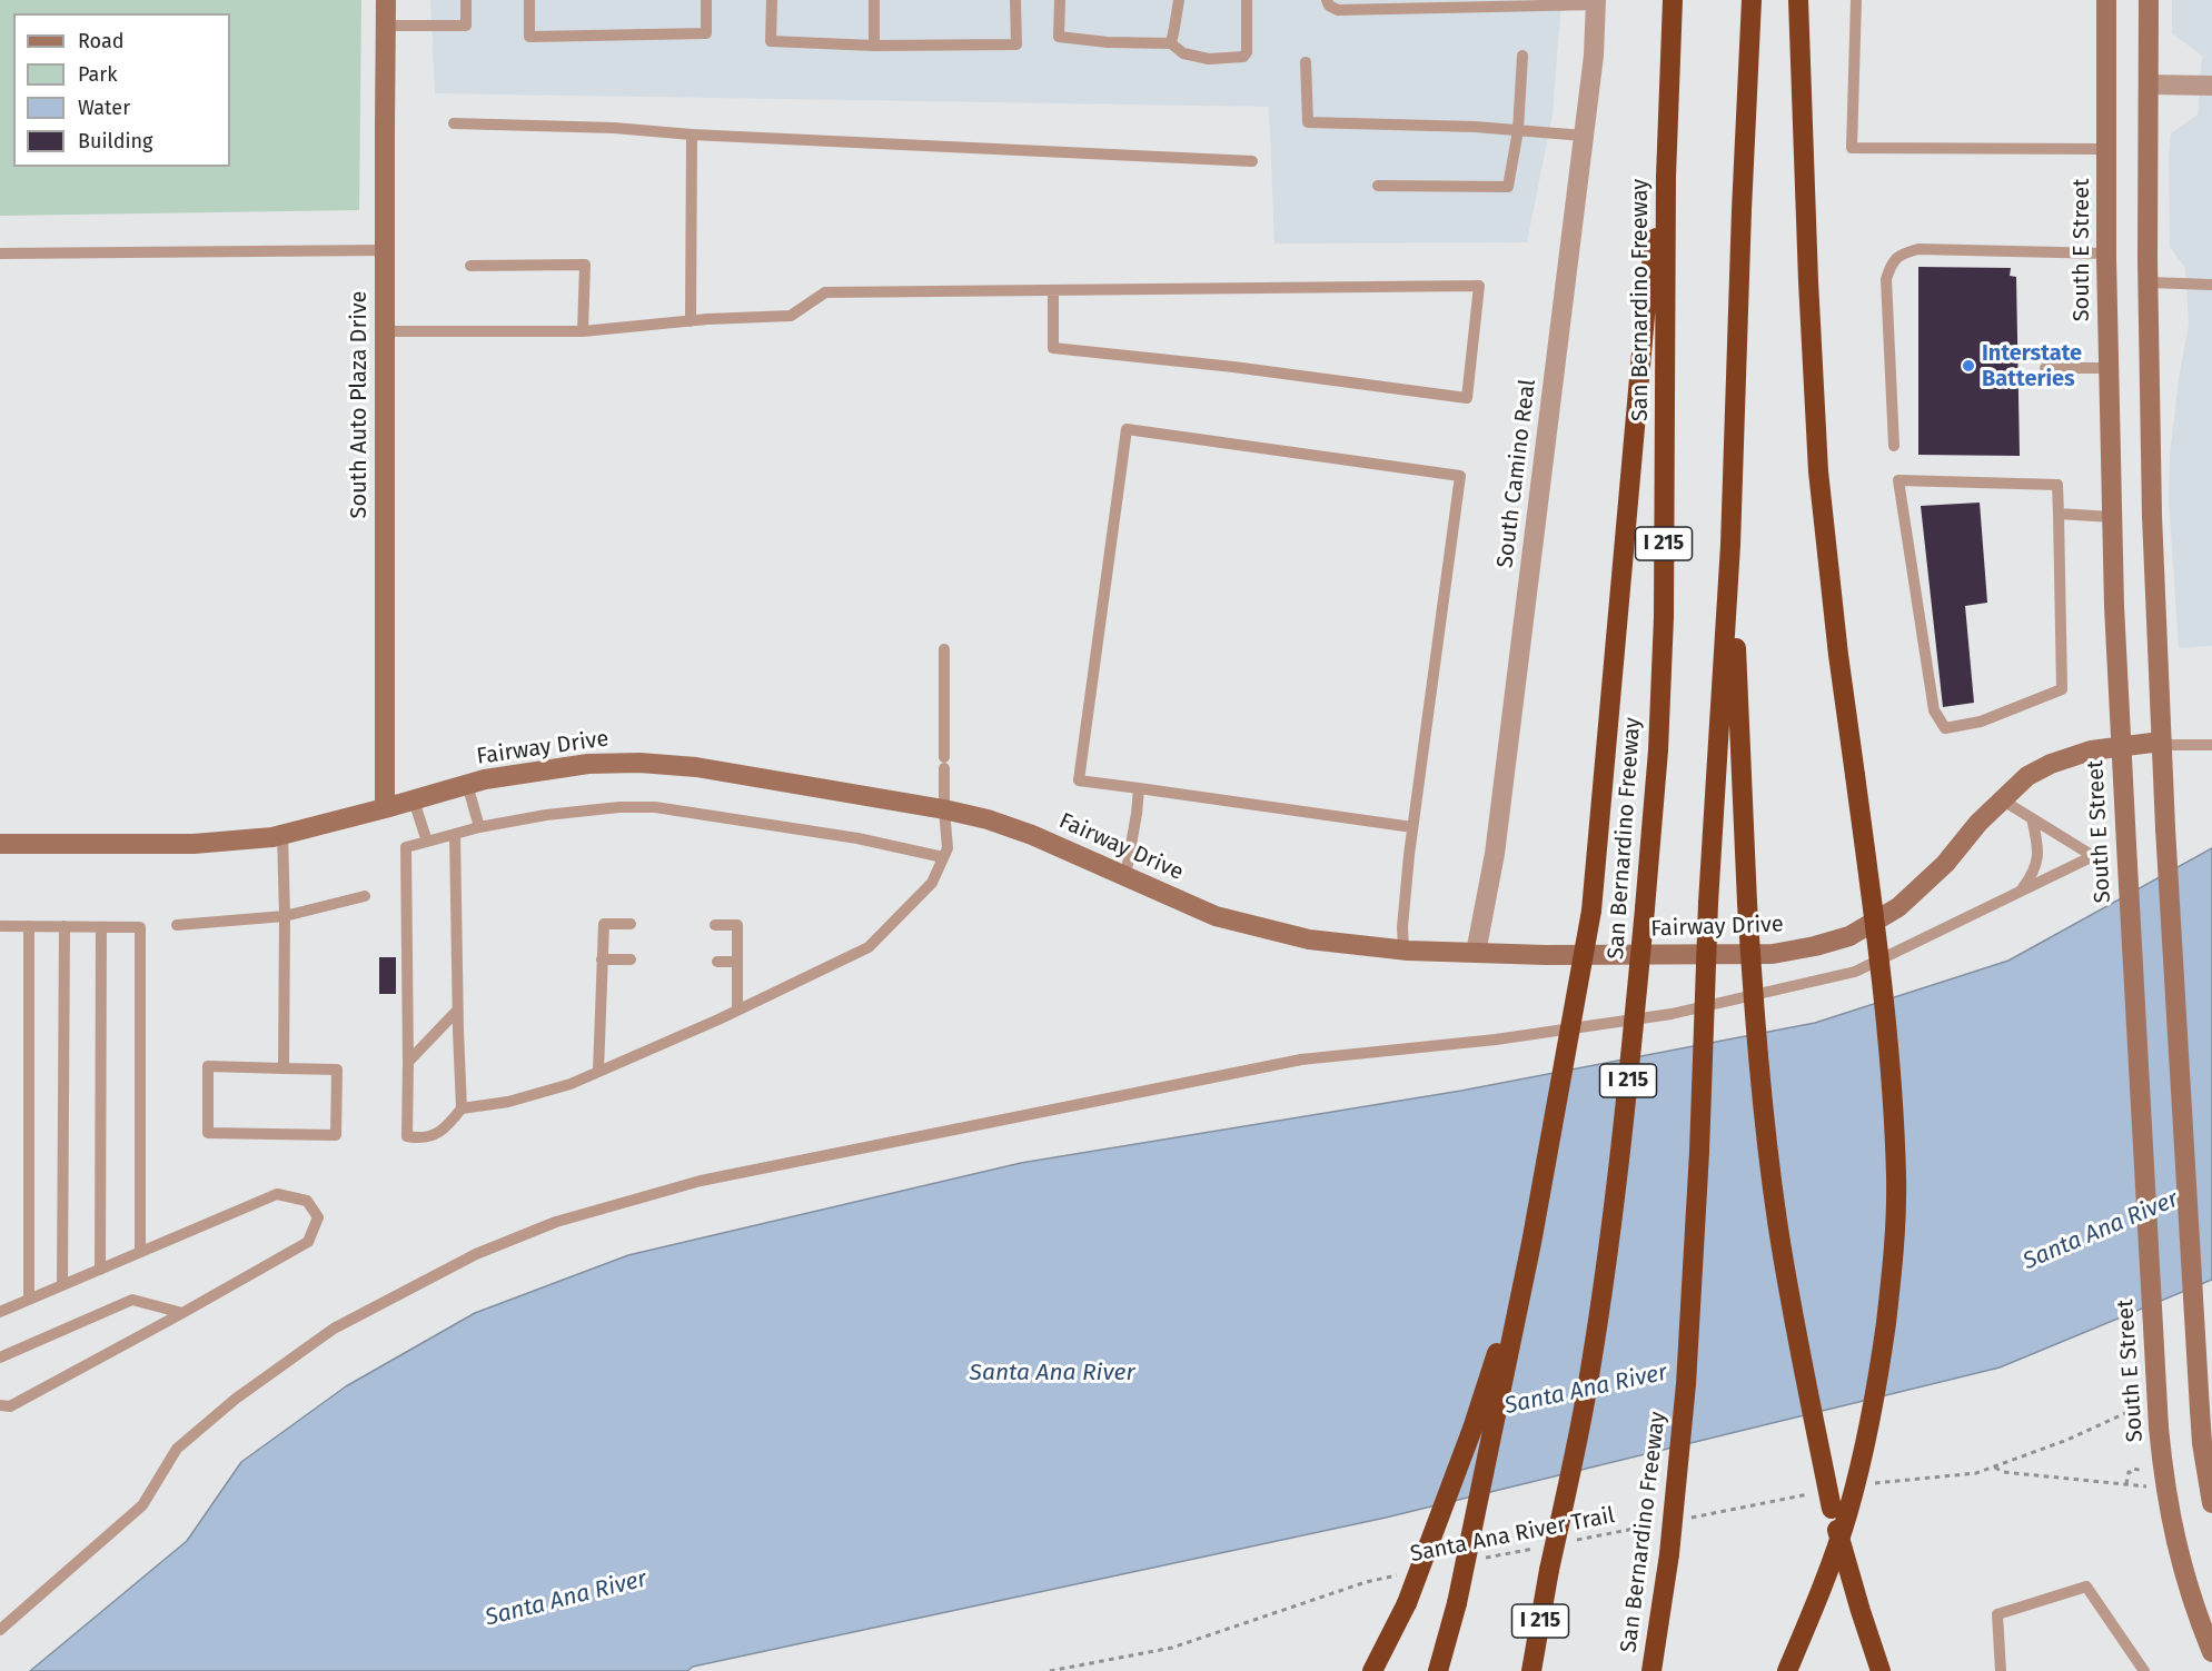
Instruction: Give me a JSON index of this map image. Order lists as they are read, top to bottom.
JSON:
{
  "streets": {
    "highway": ["San Bernardino Freeway", "I 215"],
    "main road": ["South E Street", "South Auto Plaza Drive", "Fairway Drive"],
    "street": ["South Camino Real"],
    "path": ["Santa Ana River Trail"]
  },
  "crossings": [
    ["South E Street", "Fairway Drive"],
    ["South Auto Plaza Drive", "Fairway Drive"],
    ["South Camino Real", "Fairway Drive"]
  ],
  "water": ["Santa Ana River"],
  "places": ["Interstate Batteries"],
  "legend": [
    "Road",
    "Park",
    "Water",
    "Building"
  ]
}
